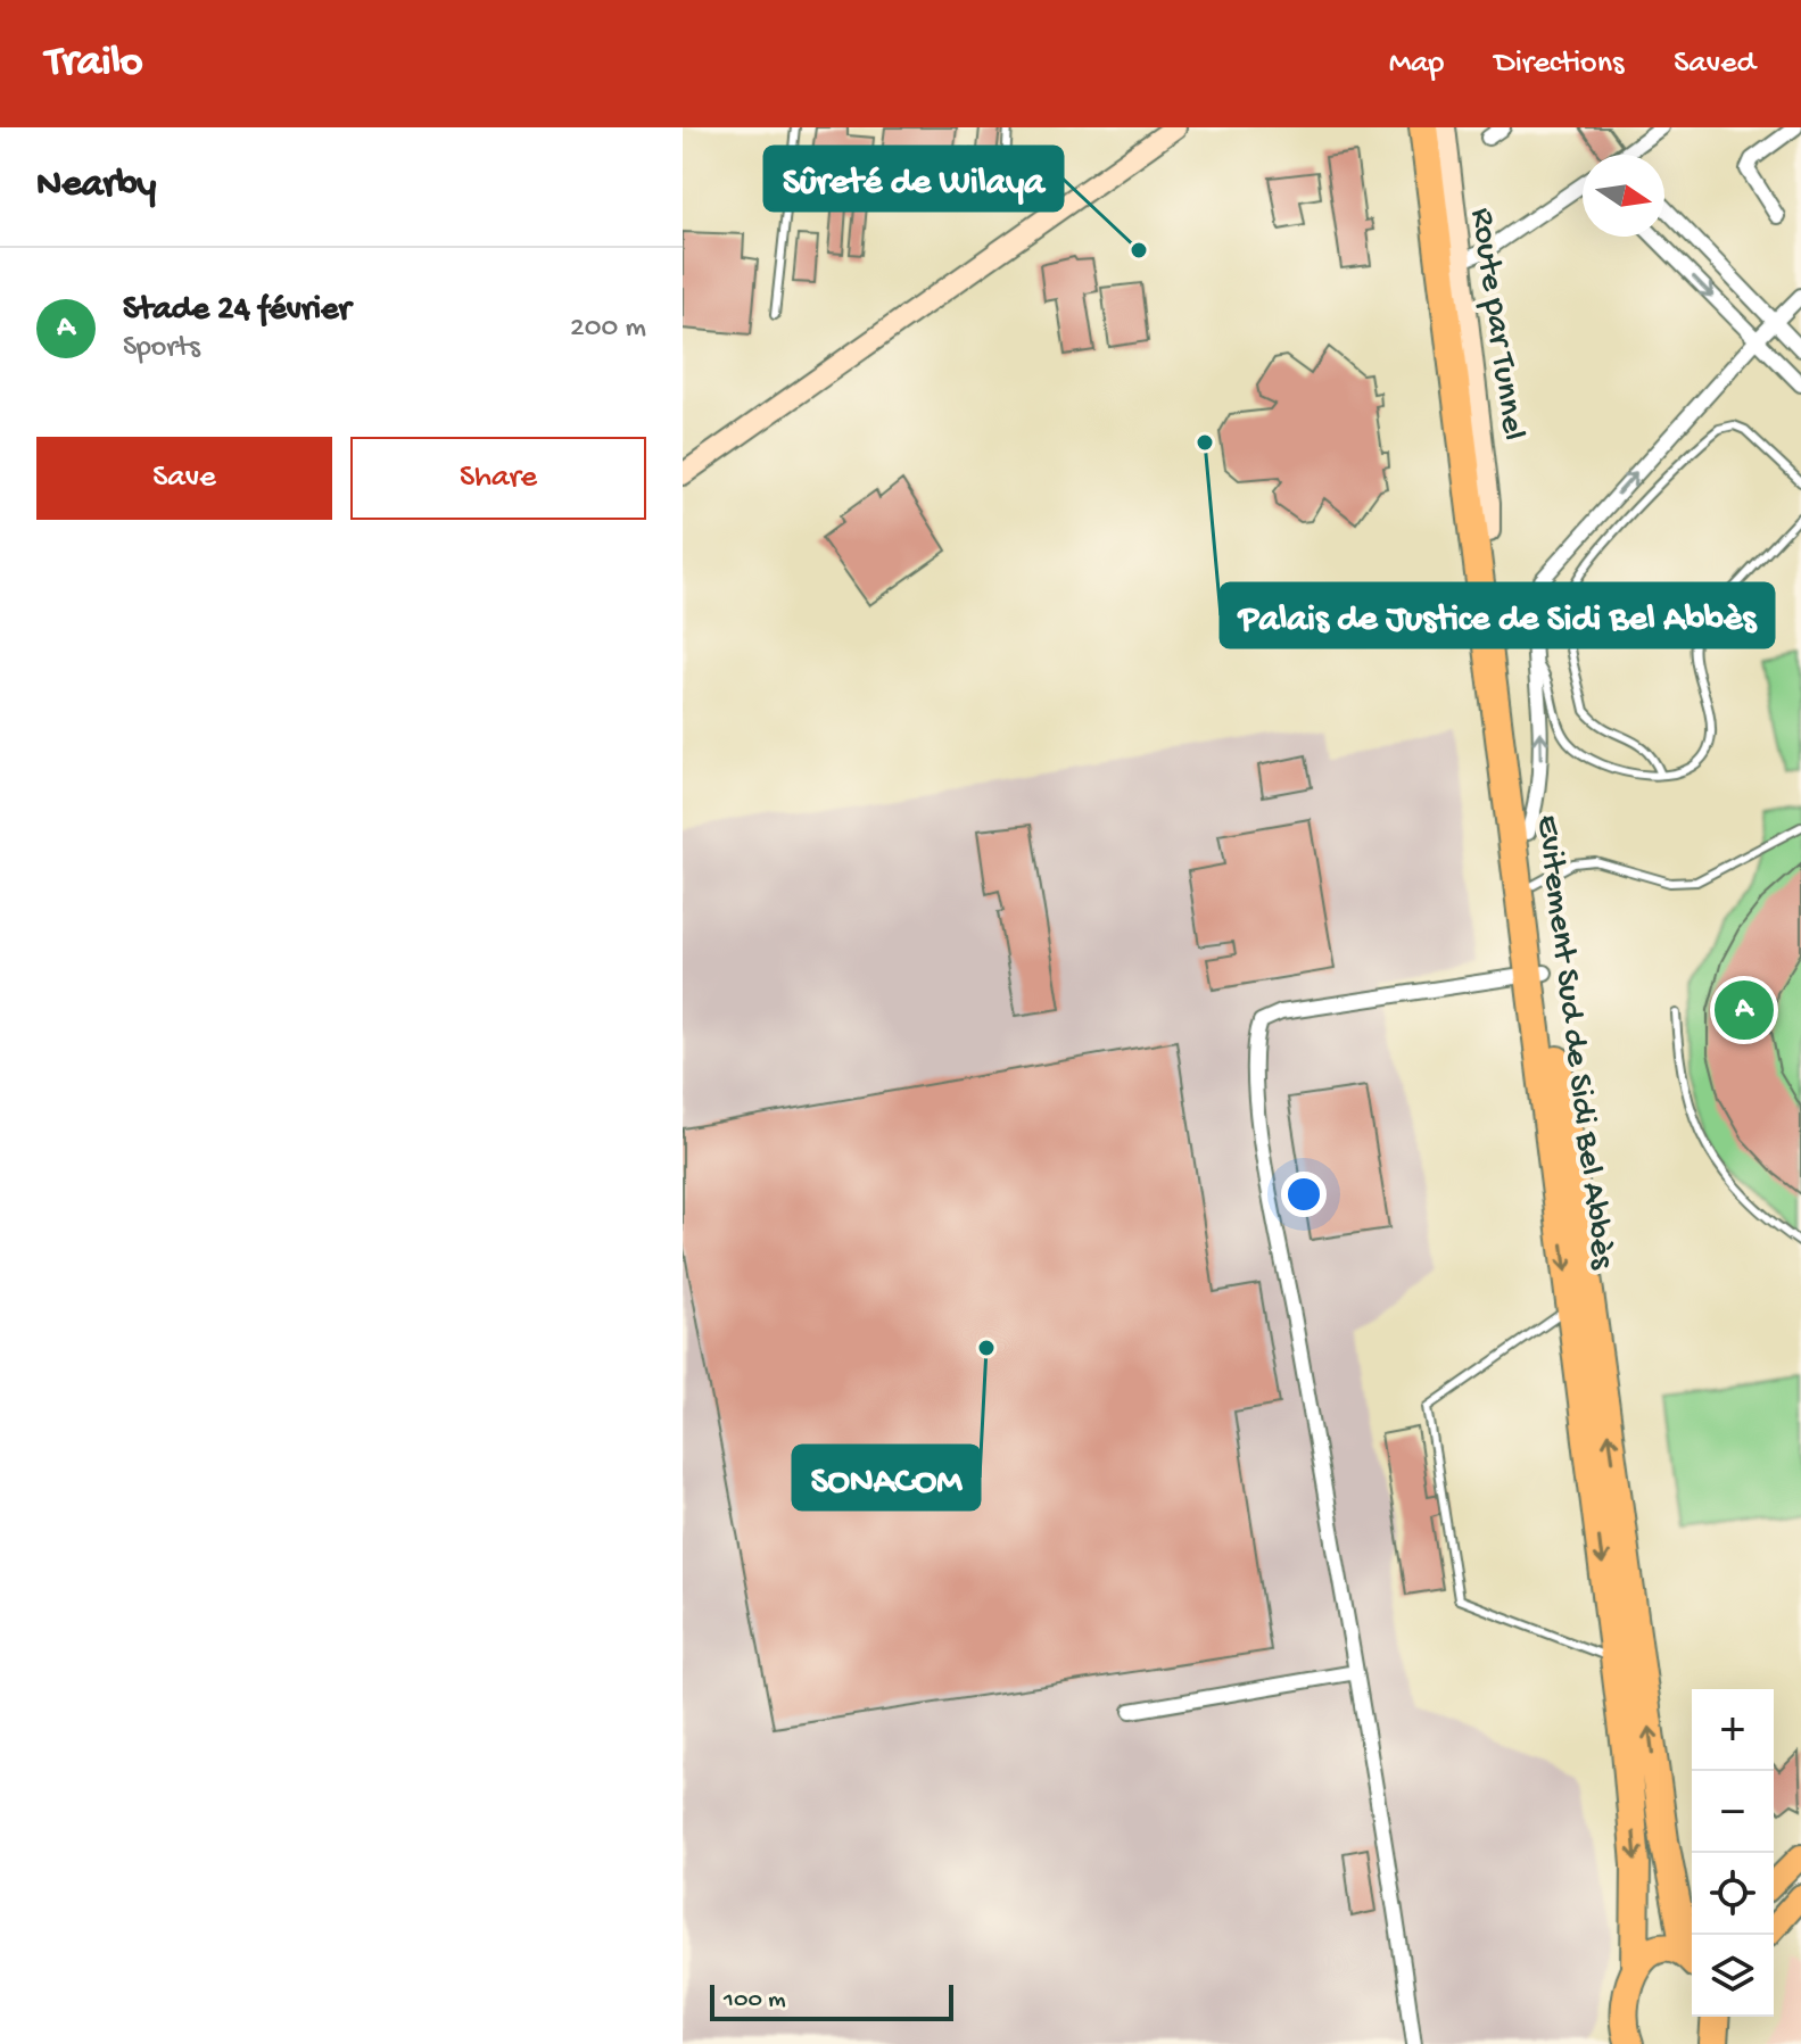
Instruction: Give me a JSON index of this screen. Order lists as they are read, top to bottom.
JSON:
{
  "streets": {
    "highway": ["Route par Tunnel", "Evitement Sud de Sidi Bel Abbès"]
  },
  "crossings": [
    ["Route par Tunnel", "Evitement Sud de Sidi Bel Abbès"]
  ],
  "places": ["Sûreté de Wilaya", "Palais de Justice de Sidi Bel Abbès", "SONACOM"],
  "scale_bar": "100 m",
  "north": "right",
  "page": {
    "header": "Trailo",
    "nav": ["Map", "Directions", "Saved"],
    "heading": "Nearby",
    "list": [
      {
        "mark": "A",
        "name": "Stade 24 février",
        "note": "Sports",
        "value": "200 m"
      }
    ],
    "buttons": ["Save", "Share"],
    "pins": "A",
    "map_buttons": ["+", "−"],
    "scale": "100 m"
  }
}
